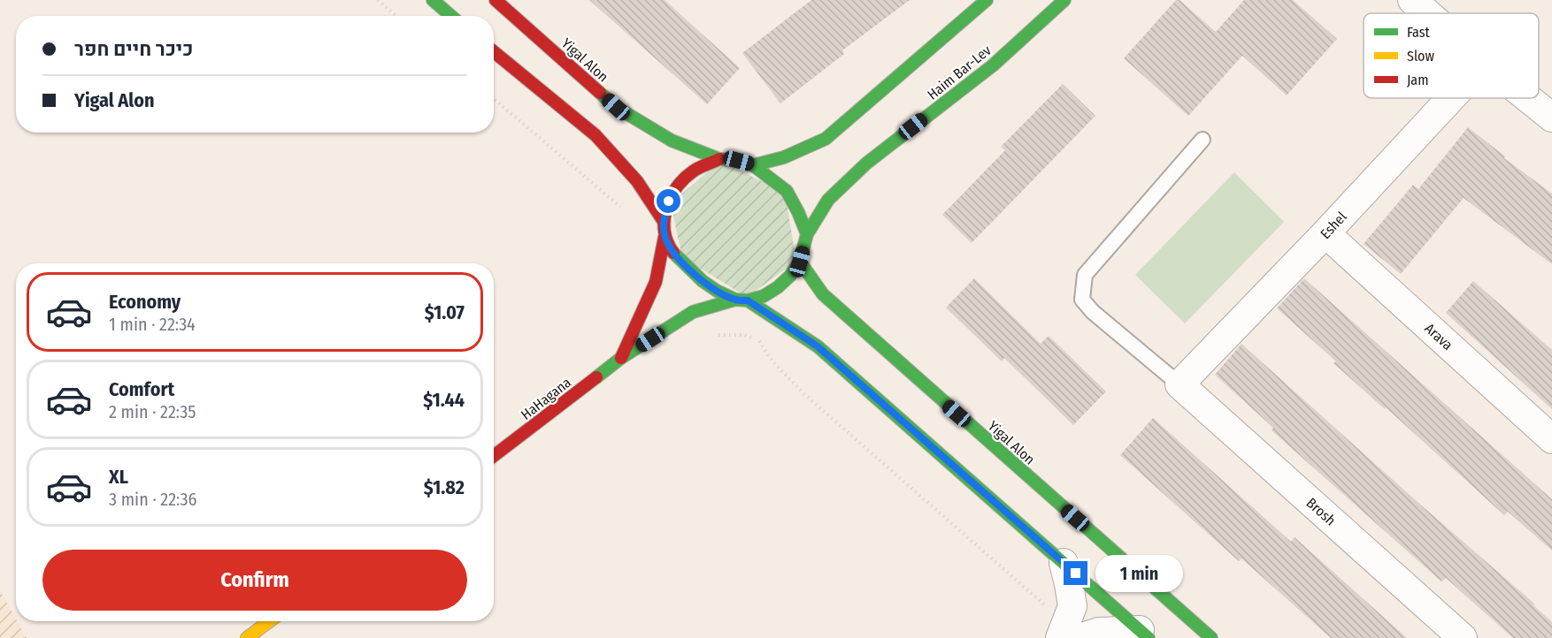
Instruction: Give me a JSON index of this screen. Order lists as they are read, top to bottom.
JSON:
{
  "streets": {
    "street": [
      "Yigal Alon",
      "Haim Bar-Lev",
      "Eshel",
      "Arava",
      "HaHagana",
      "Brosh"
    ]
  },
  "crossings": [
    ["Yigal Alon", "Haim Bar-Lev"],
    ["Yigal Alon", "HaHagana"],
    ["Haim Bar-Lev", "HaHagana"],
    ["Eshel", "Arava"],
    ["Eshel", "Brosh"]
  ],
  "legend": ["Fast", "Slow", "Jam"],
  "page": {
    "banner": ["כיכר חיים חפר", "Yigal Alon"],
    "list": [
      {
        "name": "Economy",
        "note": "1 min · 22:34",
        "value": "$1.07"
      },
      {
        "name": "Comfort",
        "note": "2 min · 22:35",
        "value": "$1.44"
      },
      {
        "name": "XL",
        "note": "3 min · 22:36",
        "value": "$1.82"
      }
    ],
    "buttons": "Confirm",
    "bubble": "1 min"
  }
}
